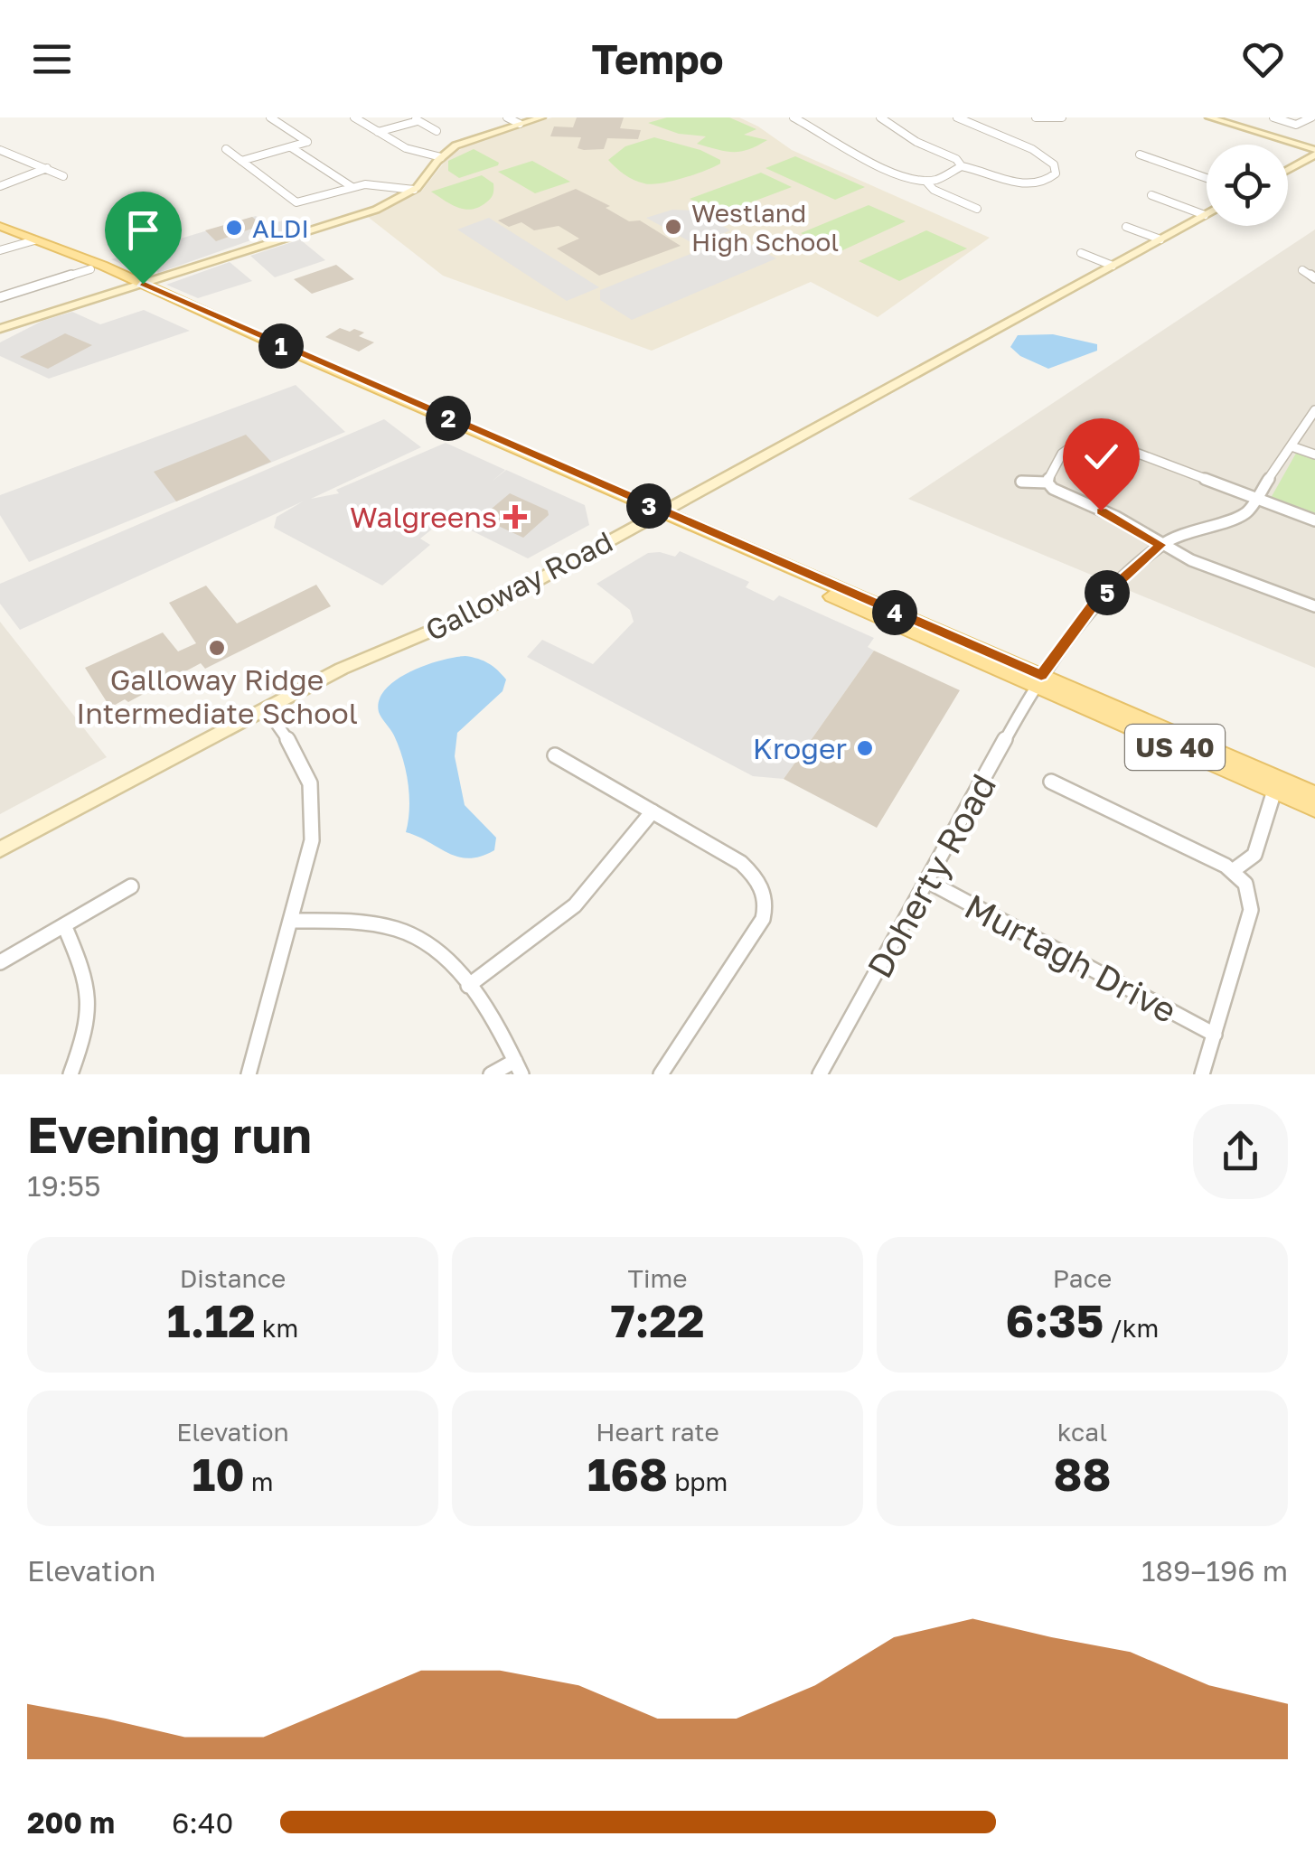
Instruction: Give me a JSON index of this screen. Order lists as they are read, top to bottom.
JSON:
{
  "streets": {
    "main road": ["US 40"],
    "street": ["Galloway Road", "Doherty Road", "Murtagh Drive"]
  },
  "crossings": [
    ["Galloway Road", "US 40"],
    ["US 40", "Doherty Road"],
    ["Doherty Road", "Murtagh Drive"]
  ],
  "places": {
    "other": [
      "Westland High School",
      "ALDI",
      "Galloway Ridge Intermediate School",
      "Kroger"
    ],
    "health": ["Walgreens"]
  },
  "page": {
    "header": "Tempo",
    "pins": [
      "1",
      "2",
      "3",
      "5",
      "4"
    ],
    "heading": ["Evening run", "19:55"],
    "stats": [
      ["Distance", "1.12 km"],
      ["Time", "7:22"],
      ["Pace", "6:35 /km"],
      ["Elevation", "10 m"],
      ["Heart rate", "168 bpm"],
      ["kcal", "88"]
    ],
    "chart": ["Elevation", "189–196 m"],
    "list": [
      {
        "name": "200 m",
        "note": "6:40"
      }
    ]
  }
}
